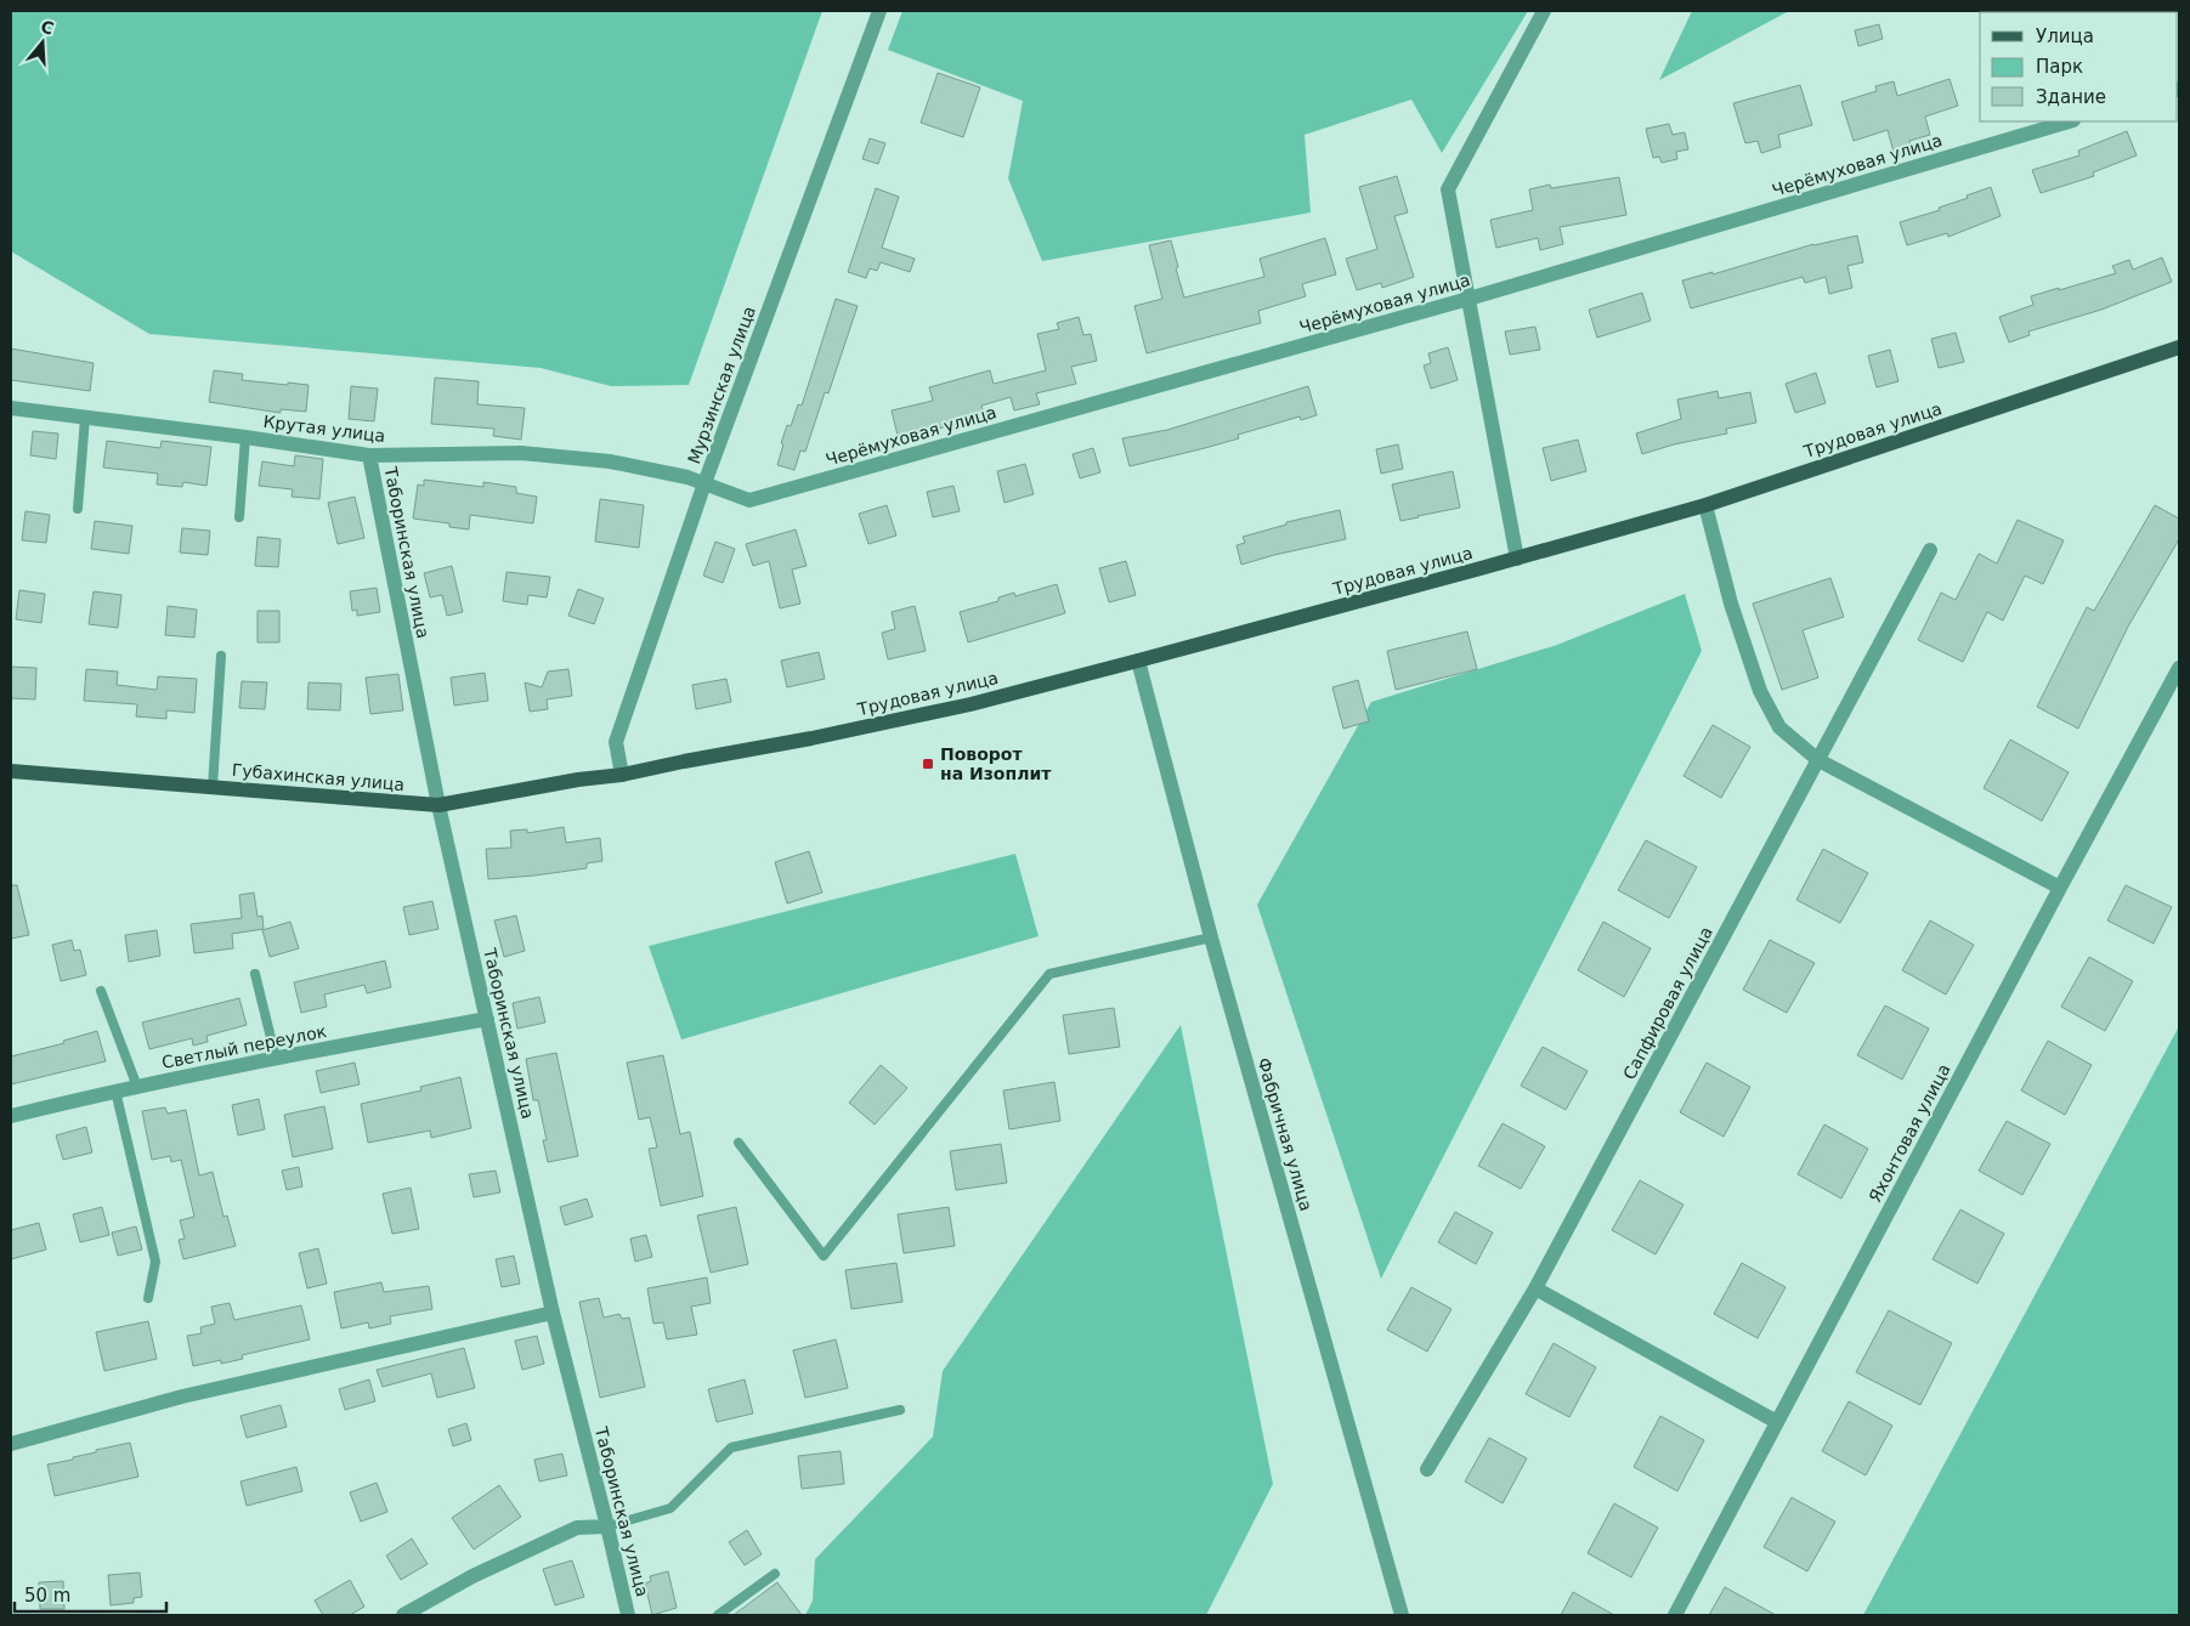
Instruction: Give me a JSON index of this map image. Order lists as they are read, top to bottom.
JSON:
{
  "streets": {
    "main road": ["Трудовая улица", "Губахинская улица"],
    "street": [
      "Черёмуховая улица",
      "Мурзинская улица",
      "Крутая улица",
      "Таборинская улица",
      "Сапфировая улица",
      "Светлый переулок",
      "Яхонтовая улица",
      "Фабричная улица"
    ]
  },
  "crossings": [
    ["Черёмуховая улица", "Мурзинская улица"],
    ["Черёмуховая улица", "Крутая улица"],
    ["Мурзинская улица", "Крутая улица"],
    ["Мурзинская улица", "Трудовая улица"],
    ["Мурзинская улица", "Губахинская улица"],
    ["Крутая улица", "Таборинская улица"],
    ["Трудовая улица", "Губахинская улица"],
    ["Трудовая улица", "Фабричная улица"],
    ["Таборинская улица", "Губахинская улица"],
    ["Таборинская улица", "Светлый переулок"]
  ],
  "places": {
    "transit": ["Поворот на Изоплит"]
  },
  "legend": ["Улица", "Парк", "Здание"],
  "scale_bar": "50 m",
  "north": "top"
}
